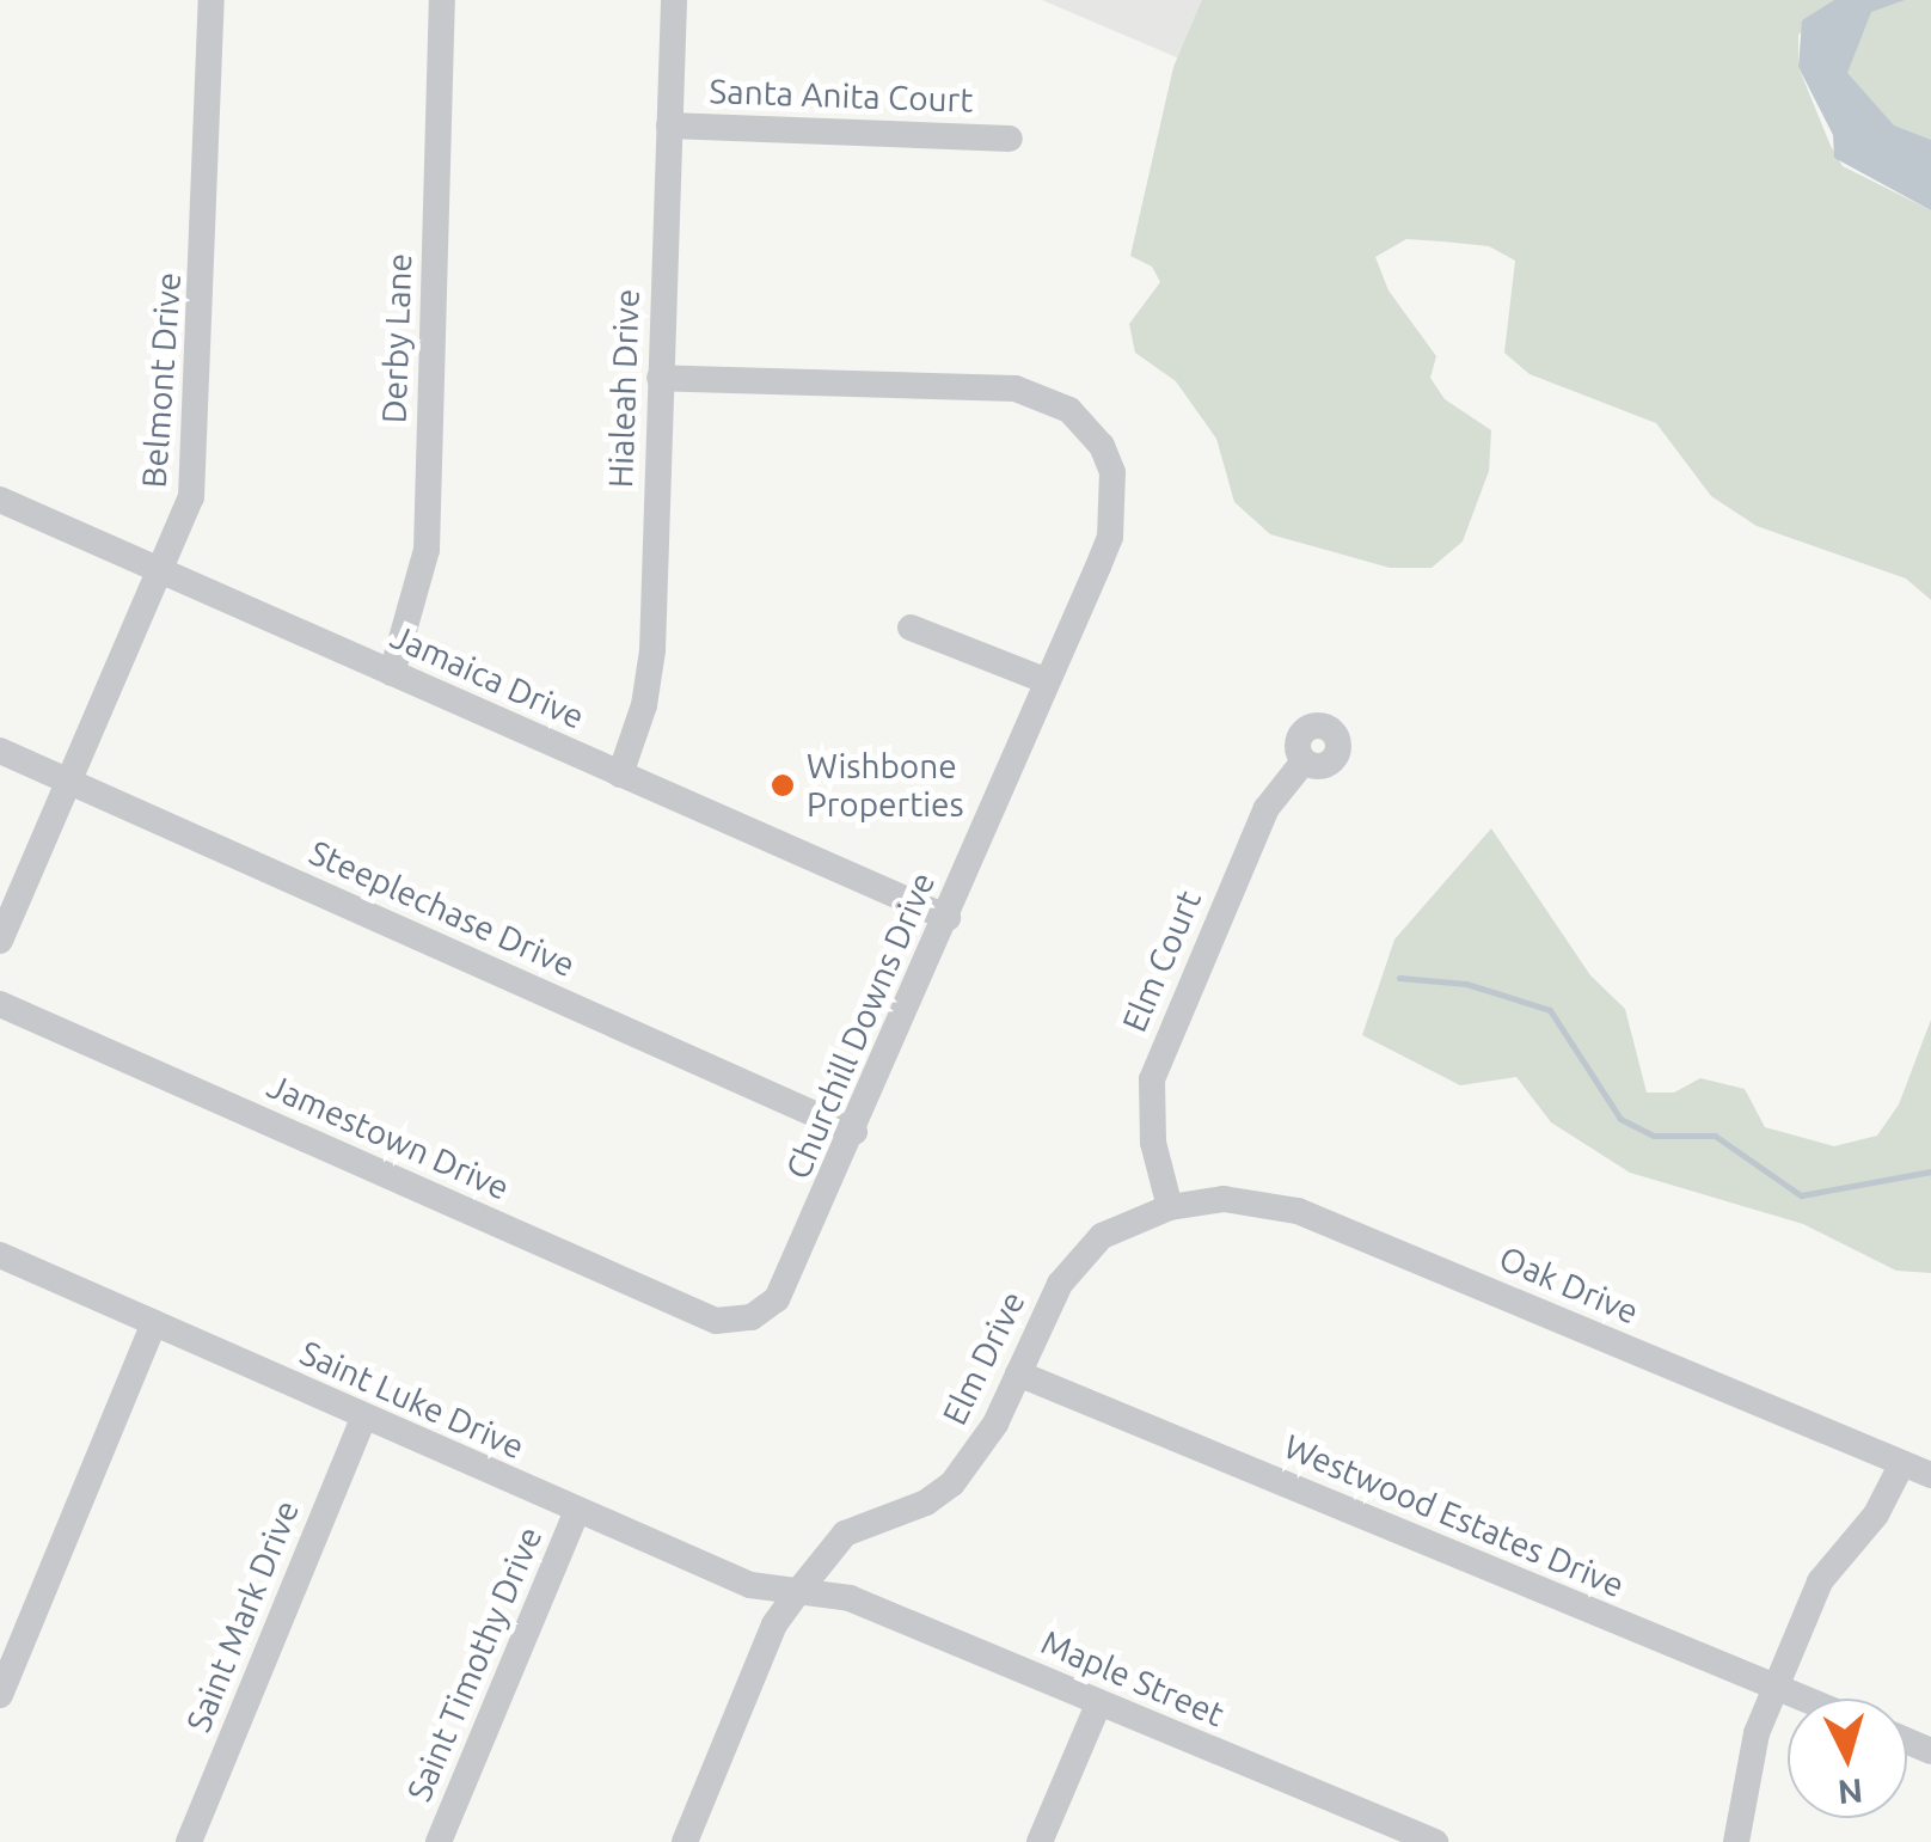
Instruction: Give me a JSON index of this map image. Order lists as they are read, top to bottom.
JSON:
{
  "streets": {
    "street": [
      "Santa Anita Court",
      "Derby Lane",
      "Belmont Drive",
      "Hialeah Drive",
      "Jamaica Drive",
      "Steeplechase Drive",
      "Elm Court",
      "Churchill Downs Drive",
      "Jamestown Drive",
      "Oak Drive",
      "Elm Drive",
      "Saint Luke Drive",
      "Westwood Estates Drive",
      "Saint Mark Drive",
      "Saint Timothy Drive",
      "Maple Street"
    ]
  },
  "crossings": [
    ["Santa Anita Court", "Hialeah Drive"],
    ["Derby Lane", "Jamaica Drive"],
    ["Belmont Drive", "Jamaica Drive"],
    ["Belmont Drive", "Steeplechase Drive"],
    ["Hialeah Drive", "Jamaica Drive"],
    ["Hialeah Drive", "Churchill Downs Drive"],
    ["Jamaica Drive", "Churchill Downs Drive"],
    ["Steeplechase Drive", "Churchill Downs Drive"],
    ["Elm Court", "Oak Drive"],
    ["Elm Court", "Elm Drive"],
    ["Churchill Downs Drive", "Jamestown Drive"],
    ["Oak Drive", "Elm Drive"],
    ["Elm Drive", "Saint Luke Drive"],
    ["Elm Drive", "Westwood Estates Drive"],
    ["Elm Drive", "Maple Street"],
    ["Saint Luke Drive", "Saint Mark Drive"],
    ["Saint Luke Drive", "Saint Timothy Drive"],
    ["Saint Luke Drive", "Maple Street"]
  ],
  "places": ["Wishbone Properties"],
  "north": "bottom"
}
